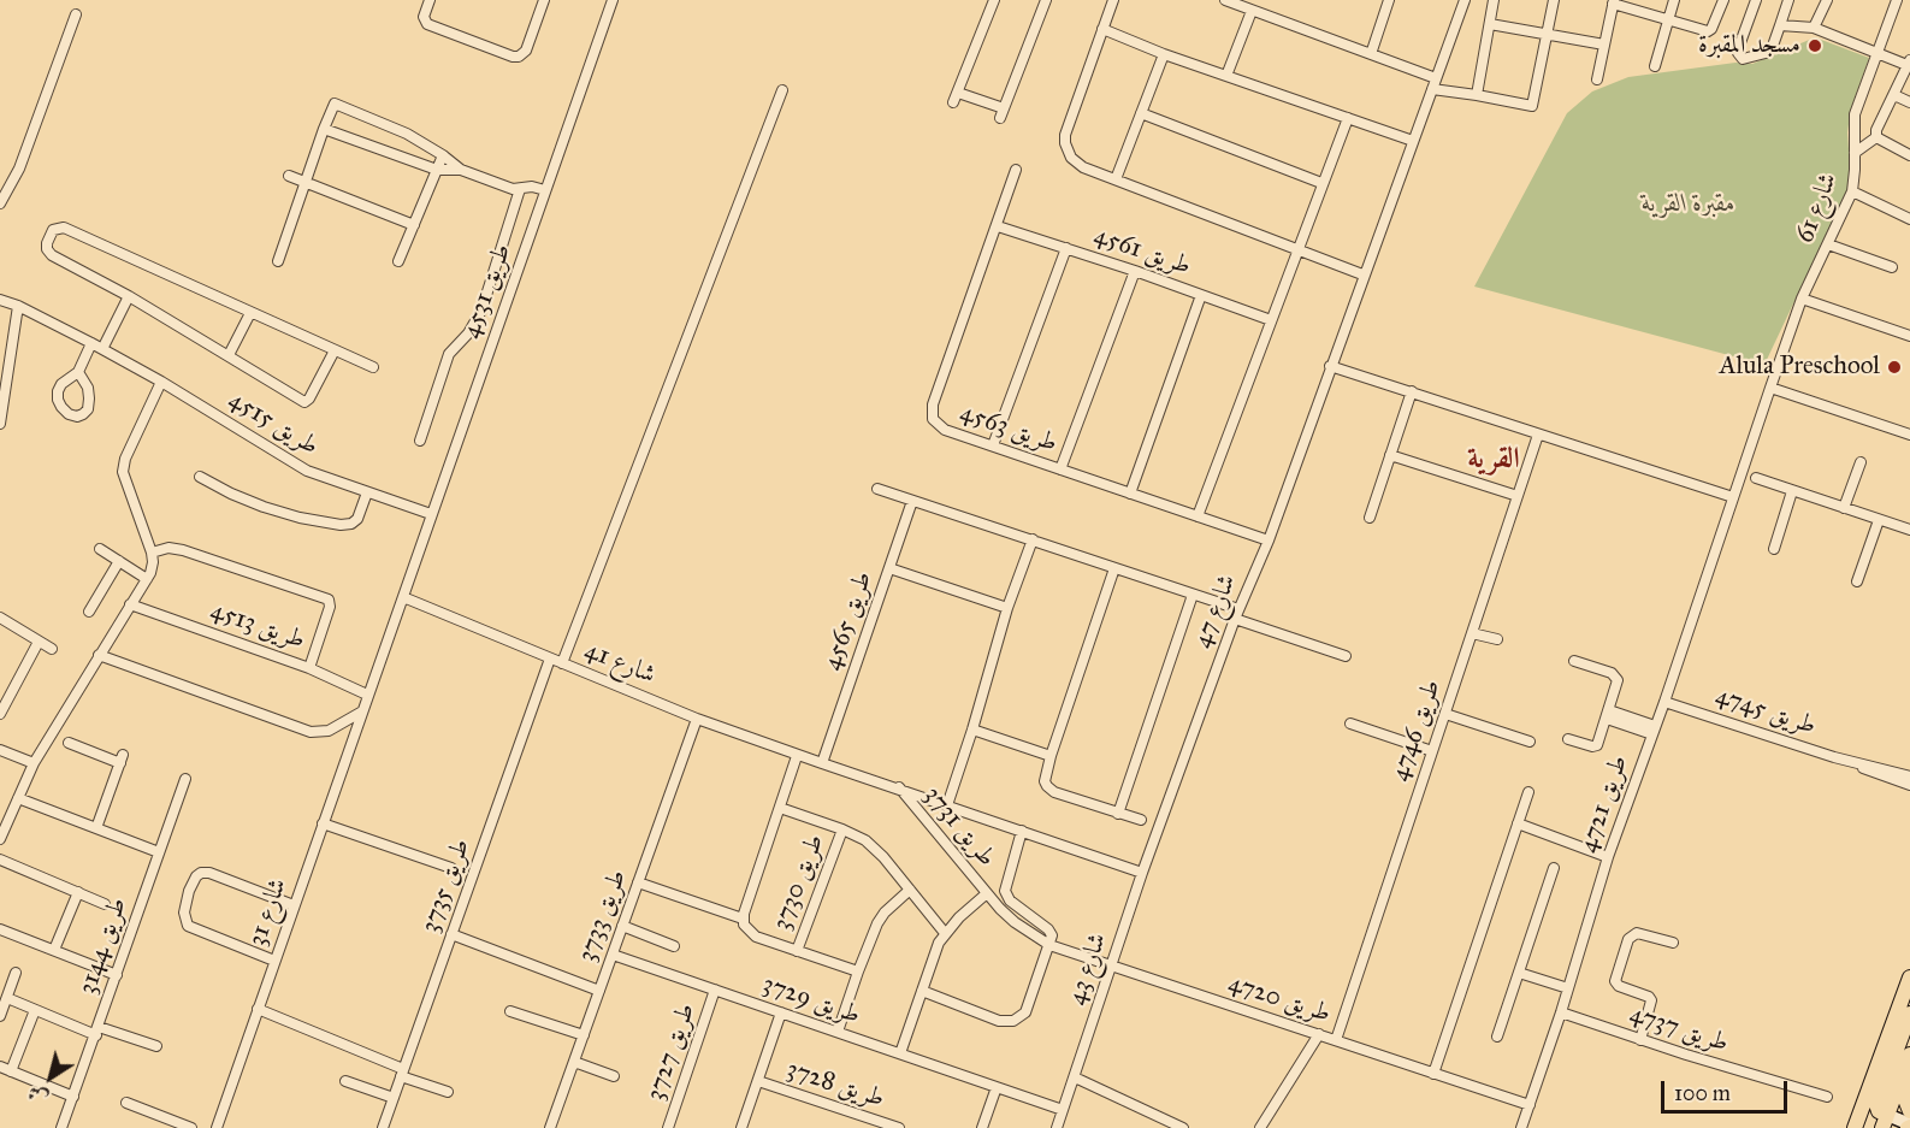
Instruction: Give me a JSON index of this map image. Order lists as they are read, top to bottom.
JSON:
{
  "streets": {
    "street": [
      "شارع 61",
      "طريق 4561",
      "طريق 4531",
      "طريق 4515",
      "طريق 4563",
      "شارع 47",
      "طريق 4565",
      "طريق 4513",
      "شارع 41",
      "طريق 4745",
      "طريق 4746",
      "طريق 4721",
      "طريق 3731",
      "طريق 3730",
      "طريق 3735",
      "شارع 31",
      "طريق 3733",
      "طريق 3144",
      "شارع 43",
      "طريق 4720",
      "طريق 3729",
      "طريق 4737",
      "طريق 3727",
      "طريق 3728"
    ]
  },
  "crossings": [
    ["شارع 61", "طريق 4721"],
    ["طريق 4561", "طريق 4563"],
    ["طريق 4531", "طريق 4515"],
    ["طريق 4531", "شارع 41"],
    ["طريق 4531", "شارع 31"],
    ["طريق 4563", "شارع 47"],
    ["شارع 47", "شارع 41"],
    ["شارع 47", "شارع 43"],
    ["طريق 4565", "شارع 41"],
    ["طريق 4513", "شارع 31"],
    ["شارع 41", "طريق 3731"],
    ["شارع 41", "طريق 3730"],
    ["شارع 41", "طريق 3735"],
    ["شارع 41", "شارع 31"],
    ["شارع 41", "طريق 3733"],
    ["شارع 41", "شارع 43"],
    ["طريق 4745", "طريق 4721"],
    ["طريق 4746", "طريق 4720"],
    ["طريق 4721", "طريق 4720"],
    ["طريق 4721", "طريق 4737"],
    ["طريق 3731", "طريق 3730"],
    ["طريق 3731", "شارع 43"],
    ["طريق 3731", "طريق 4720"],
    ["طريق 3731", "طريق 3729"],
    ["طريق 3733", "طريق 3729"],
    ["شارع 43", "طريق 4720"],
    ["شارع 43", "طريق 3729"],
    ["طريق 3729", "طريق 3727"],
    ["طريق 3729", "طريق 3728"]
  ],
  "districts": ["القرية"],
  "parks": ["مقبرة القرية"],
  "places": ["مسجد المقبرة", "Alula Preschool"],
  "scale_bar": "100 m",
  "north": "bottom left"
}
